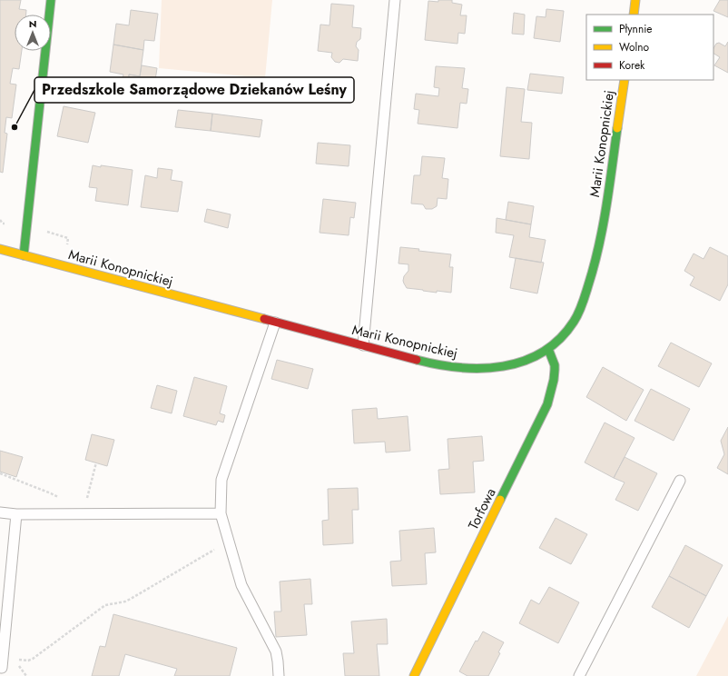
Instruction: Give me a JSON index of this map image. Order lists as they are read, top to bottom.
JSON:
{
  "streets": {
    "street": ["Marii Konopnickiej", "Torfowa"]
  },
  "crossings": [
    ["Marii Konopnickiej", "Torfowa"]
  ],
  "places": ["Przedszkole Samorządowe Dziekanów Leśny"],
  "legend": ["Płynnie", "Wolno", "Korek"],
  "north": "top"
}
